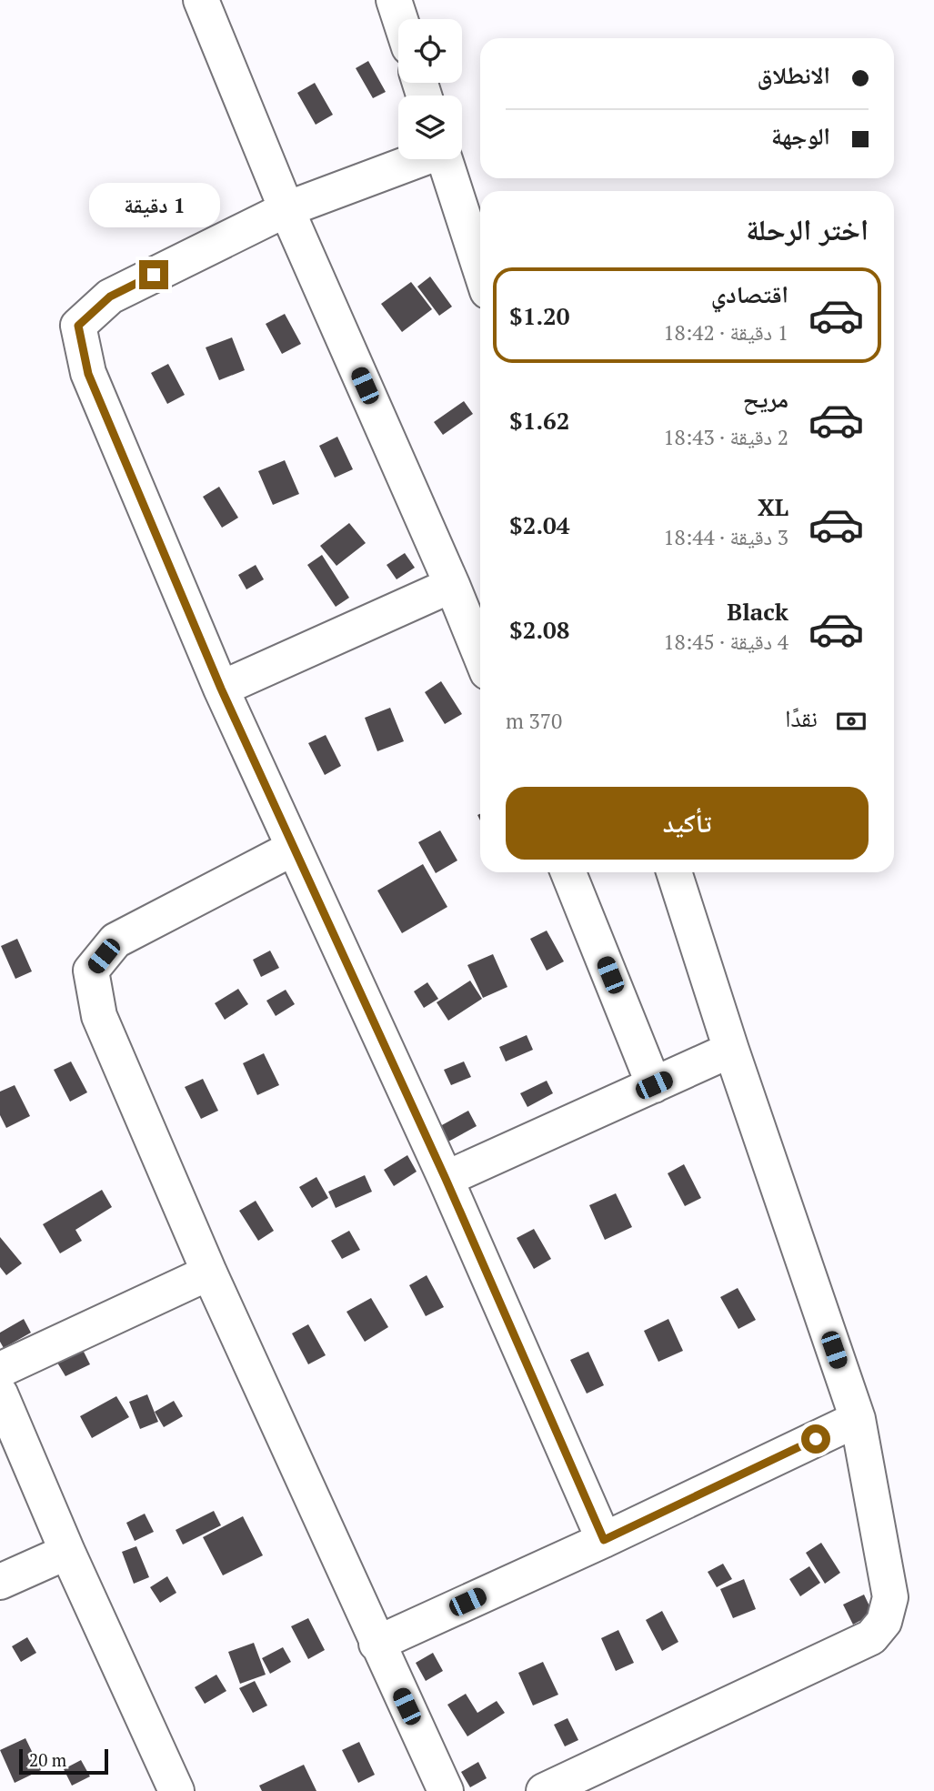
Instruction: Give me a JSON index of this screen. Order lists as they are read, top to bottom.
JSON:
{
  "scale_bar": "20 m",
  "page": {
    "banner": ["الانطلاق", "الوجهة"],
    "bubble": "1 دقيقة",
    "heading": "اختر الرحلة",
    "list": [
      {
        "name": "اقتصادي",
        "note": "1 دقيقة · 18:42",
        "value": "$1.20"
      },
      {
        "name": "مريح",
        "note": "2 دقيقة · 18:43",
        "value": "$1.62"
      },
      {
        "name": "XL",
        "note": "3 دقيقة · 18:44",
        "value": "$2.04"
      },
      {
        "name": "Black",
        "note": "4 دقيقة · 18:45",
        "value": "$2.08"
      }
    ],
    "pay": ["نقدًا", "370 m"],
    "buttons": "تأكيد",
    "scale": "20 m"
  }
}
